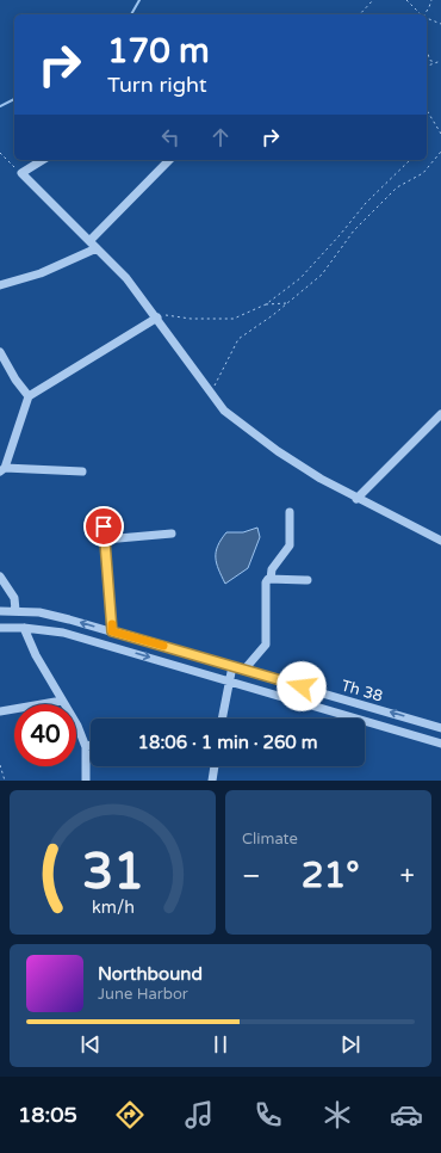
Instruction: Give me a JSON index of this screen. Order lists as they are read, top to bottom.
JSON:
{
  "streets": {
    "street": ["Th 38"]
  },
  "page": {
    "turn": ["170 m", "Turn right"],
    "limit": "40",
    "trip": "18:06 · 1 min · 260 m",
    "tile": "Climate",
    "heat": ["−", "21°", "+"],
    "song": ["Northbound", "June Harbor"],
    "tabs": "18:05",
    "gauge": ["31", "km/h"]
  }
}
